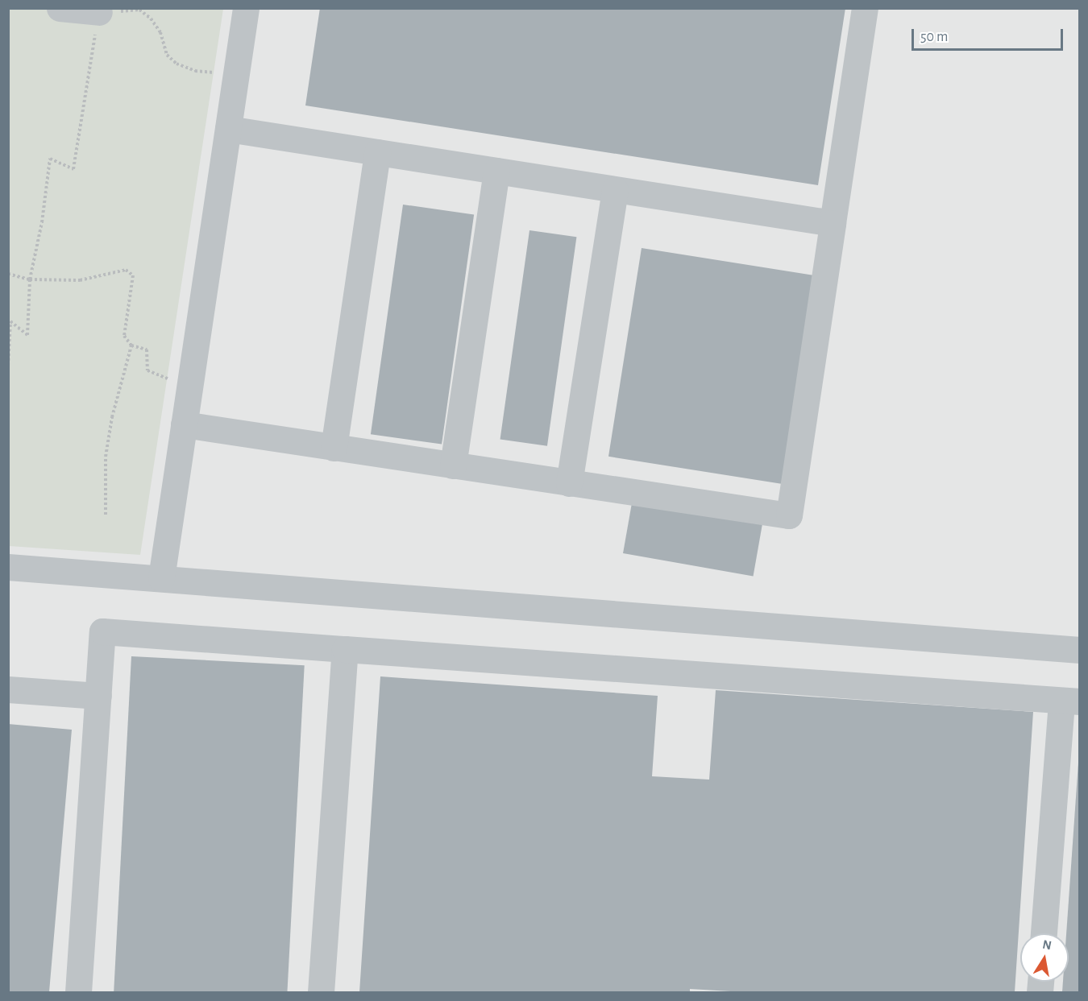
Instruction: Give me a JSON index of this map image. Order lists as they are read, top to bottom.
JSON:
{
  "scale_bar": "50 m",
  "north": "top"
}
